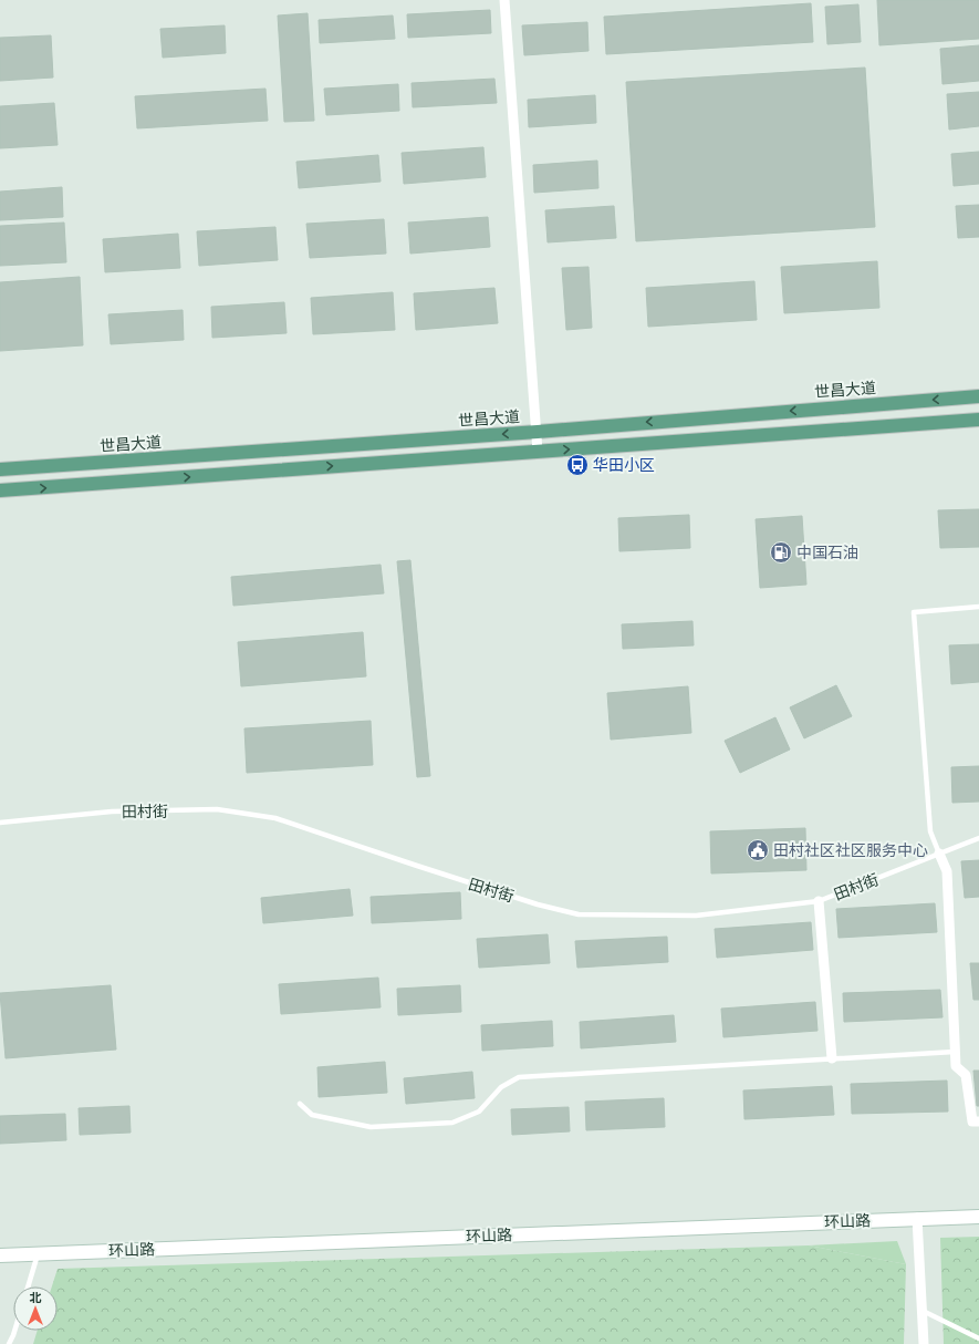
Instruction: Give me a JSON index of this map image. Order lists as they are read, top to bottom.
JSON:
{
  "streets": {
    "main road": ["世昌大道", "环山路"],
    "lane": ["田村街"]
  },
  "places": {
    "bus stop": ["华田小区"],
    "fuel station": ["中国石油"],
    "public building": ["田村社区社区服务中心"]
  },
  "north": "top"
}
